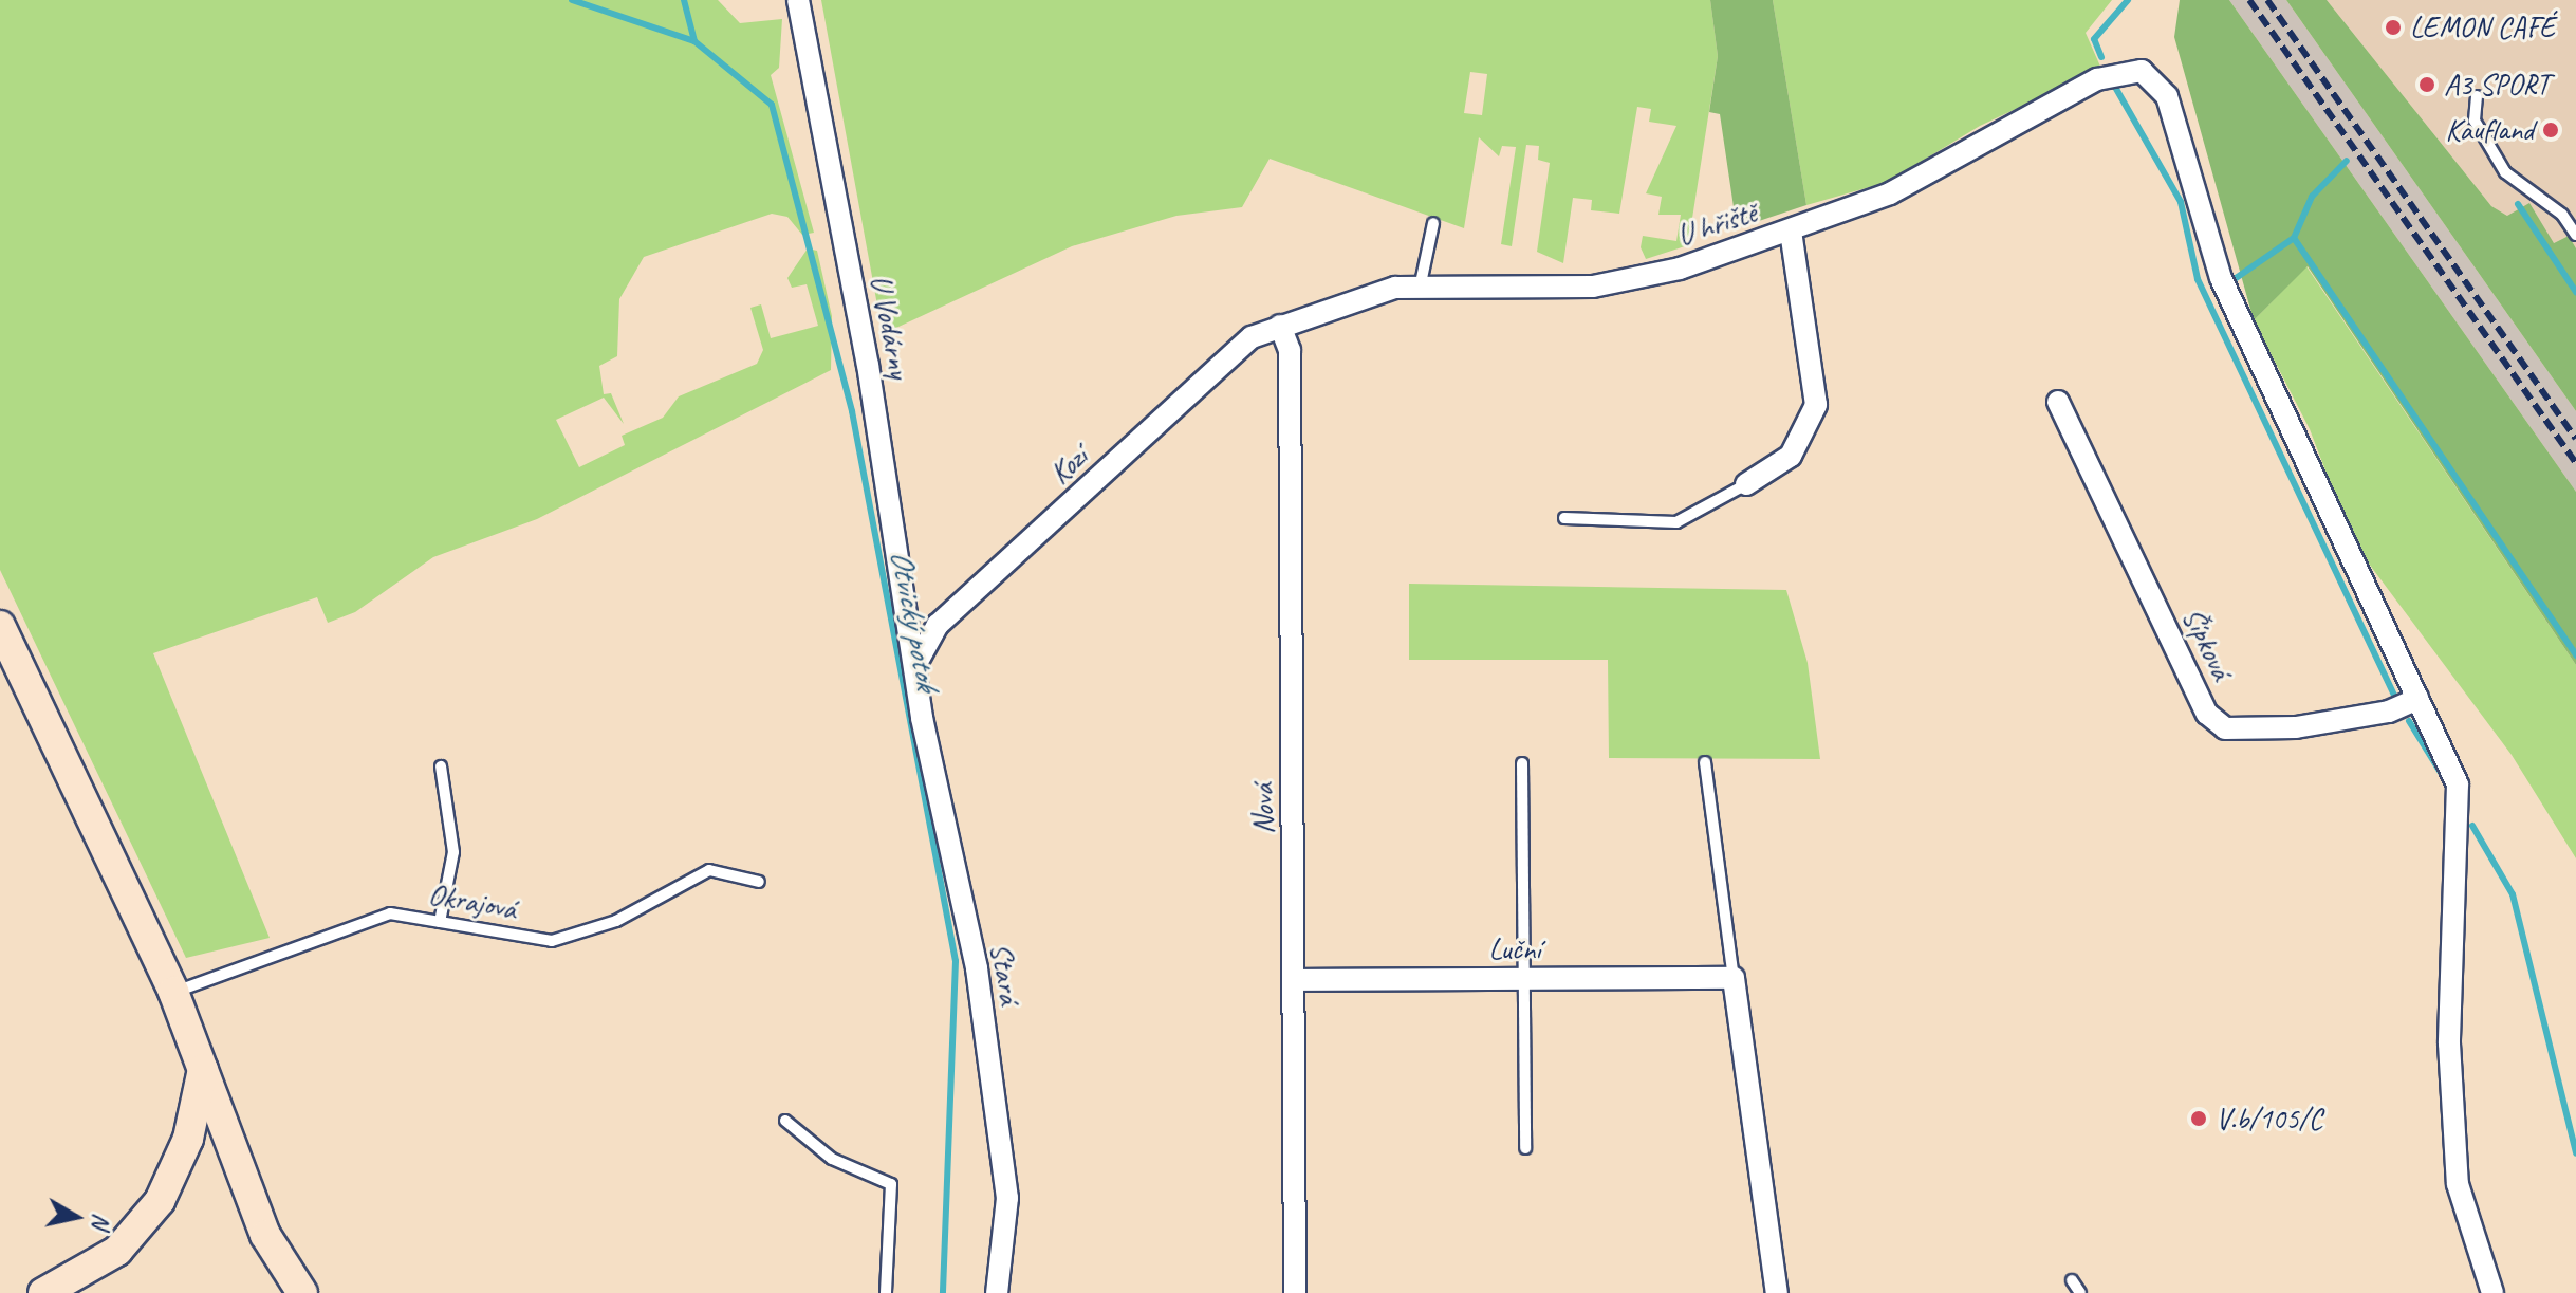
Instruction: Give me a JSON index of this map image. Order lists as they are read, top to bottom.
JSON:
{
  "streets": {
    "street": [
      "U hřiště",
      "U Vodárny",
      "Kozí",
      "Šípková",
      "Nová",
      "Luční",
      "Stará"
    ],
    "lane": ["Okrajová"]
  },
  "crossings": [
    ["U hřiště", "Kozí"],
    ["U hřiště", "Šípková"],
    ["U hřiště", "Nová"],
    ["U Vodárny", "Kozí"],
    ["U Vodárny", "Stará"],
    ["Kozí", "Nová"],
    ["Kozí", "Stará"],
    ["Nová", "Luční"]
  ],
  "water": ["Otvický potok"],
  "places": [
    "LEMON CAFÉ",
    "A3 SPORT",
    "Kaufland",
    "V.b/105/C"
  ],
  "north": "right"
}
